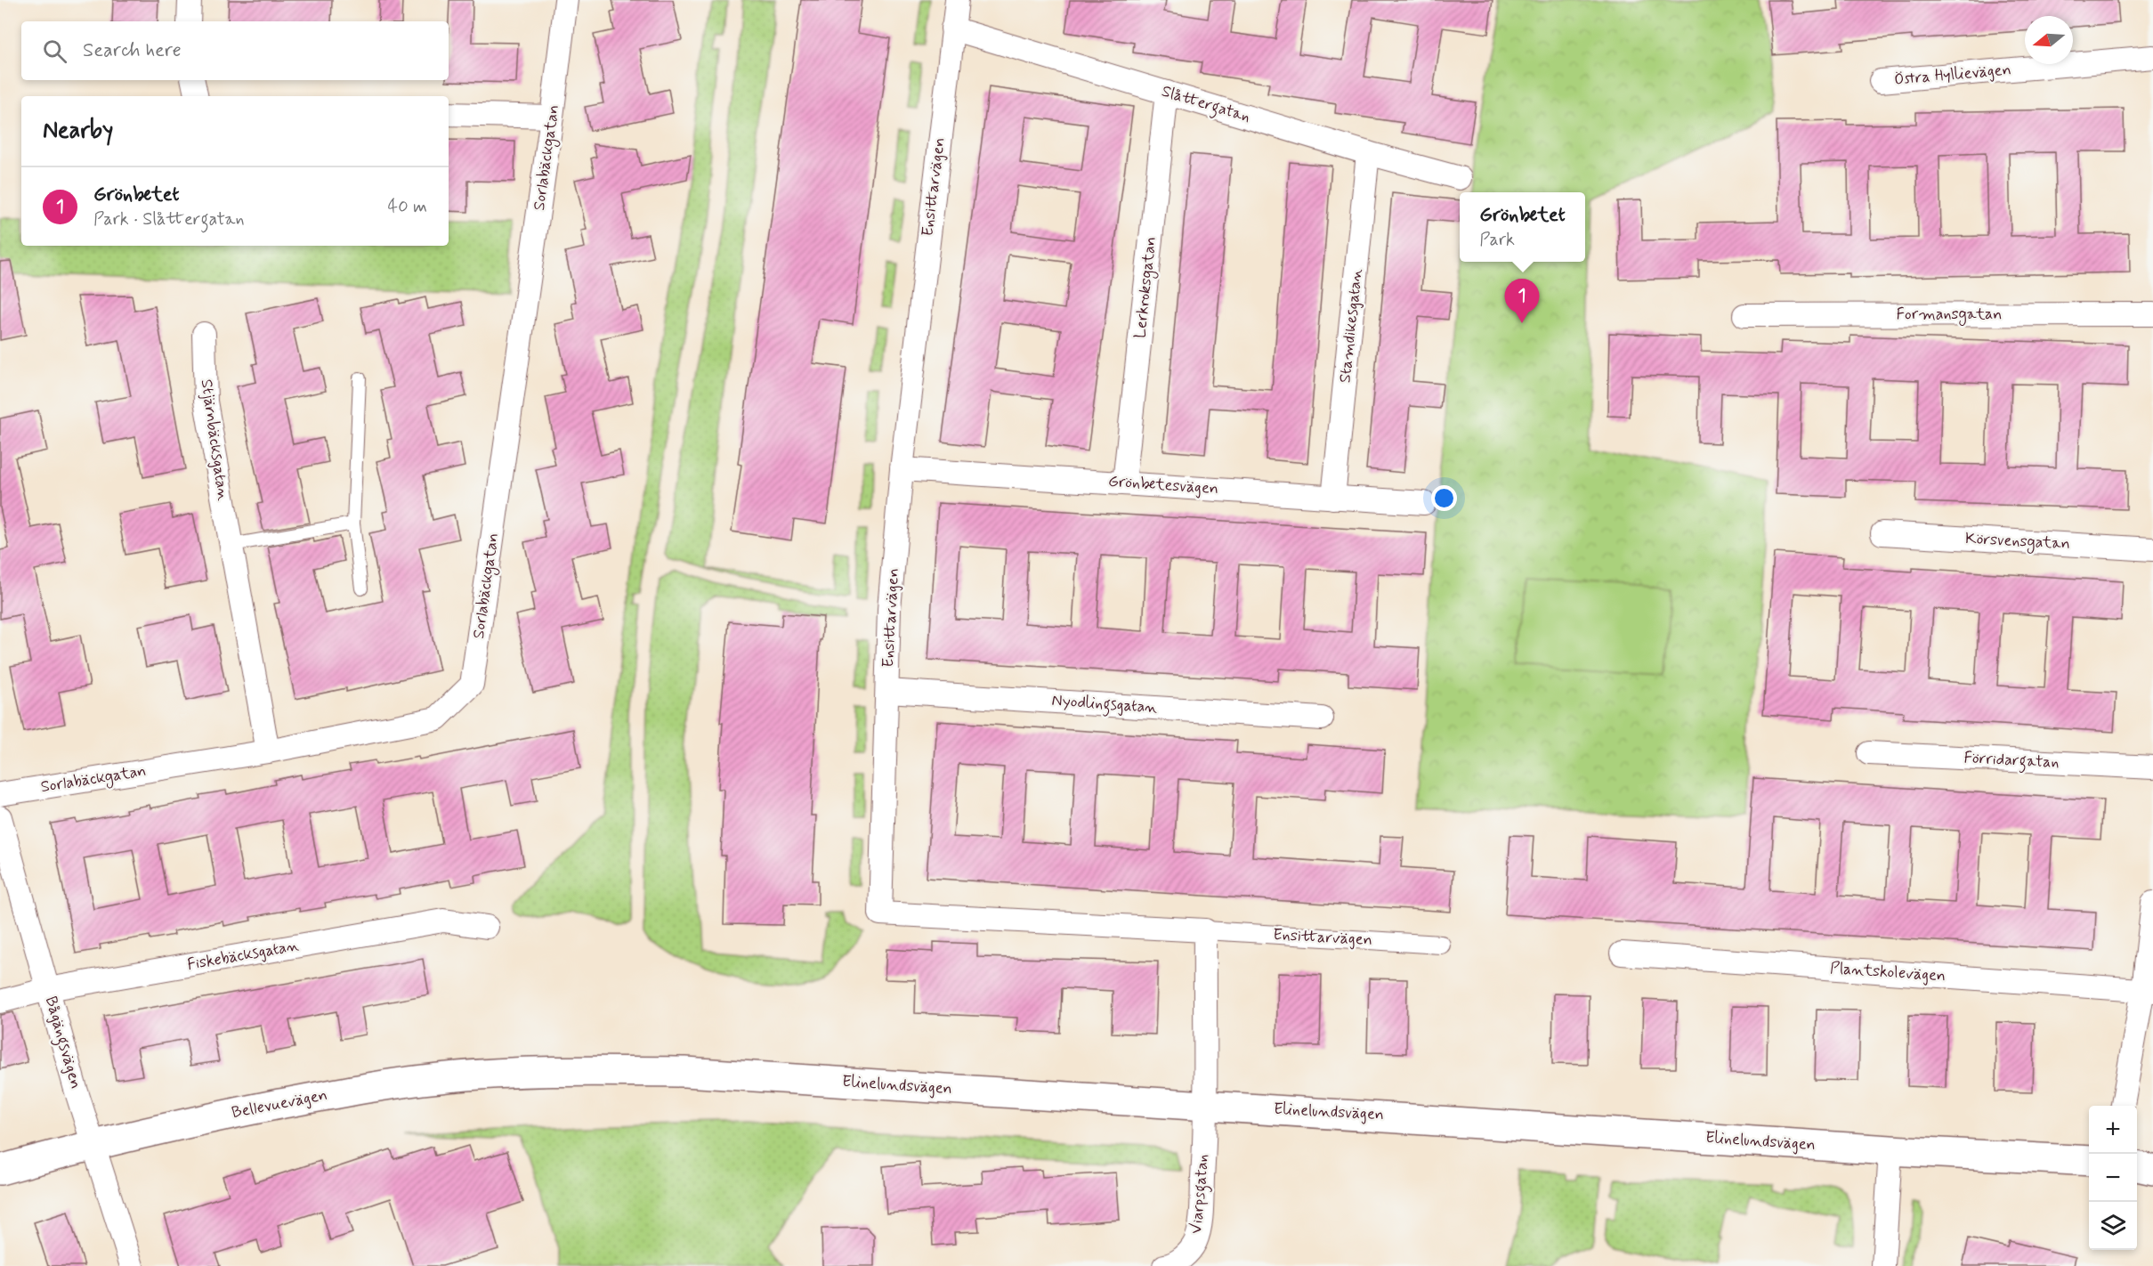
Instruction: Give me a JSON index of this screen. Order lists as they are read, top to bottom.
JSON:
{
  "streets": {
    "street": [
      "Östra Hyllievägen",
      "Slåttergatan",
      "Sorlabäckgatan",
      "Ensittarvägen",
      "Lerkroksgatan",
      "Formansgatan",
      "Stamdikesgatan",
      "Stjärnbäcksgatan",
      "Grönbetesvägen",
      "Körsvensgatan",
      "Nyodlingsgatan",
      "Förridargatan",
      "Fiskebäcksgatan",
      "Plantskolevägen",
      "Bågängsvägen",
      "Elinelundsvägen",
      "Bellevuevägen",
      "Viarpsgatan"
    ]
  },
  "crossings": [
    ["Slåttergatan", "Ensittarvägen"],
    ["Slåttergatan", "Lerkroksgatan"],
    ["Slåttergatan", "Stamdikesgatan"],
    ["Sorlabäckgatan", "Stjärnbäcksgatan"],
    ["Ensittarvägen", "Grönbetesvägen"],
    ["Ensittarvägen", "Nyodlingsgatan"],
    ["Lerkroksgatan", "Grönbetesvägen"],
    ["Stamdikesgatan", "Grönbetesvägen"],
    ["Fiskebäcksgatan", "Bågängsvägen"],
    ["Bågängsvägen", "Bellevuevägen"],
    ["Elinelundsvägen", "Bellevuevägen"],
    ["Elinelundsvägen", "Viarpsgatan"]
  ],
  "north": "left",
  "page": {
    "search": "Search here",
    "heading": "Nearby",
    "list": [
      {
        "mark": "1",
        "name": "Grönbetet",
        "note": "Park · Slåttergatan",
        "value": "40 m"
      }
    ],
    "popup": ["Grönbetet", "Park"],
    "pins": "1",
    "map_buttons": ["+", "−"]
  }
}
